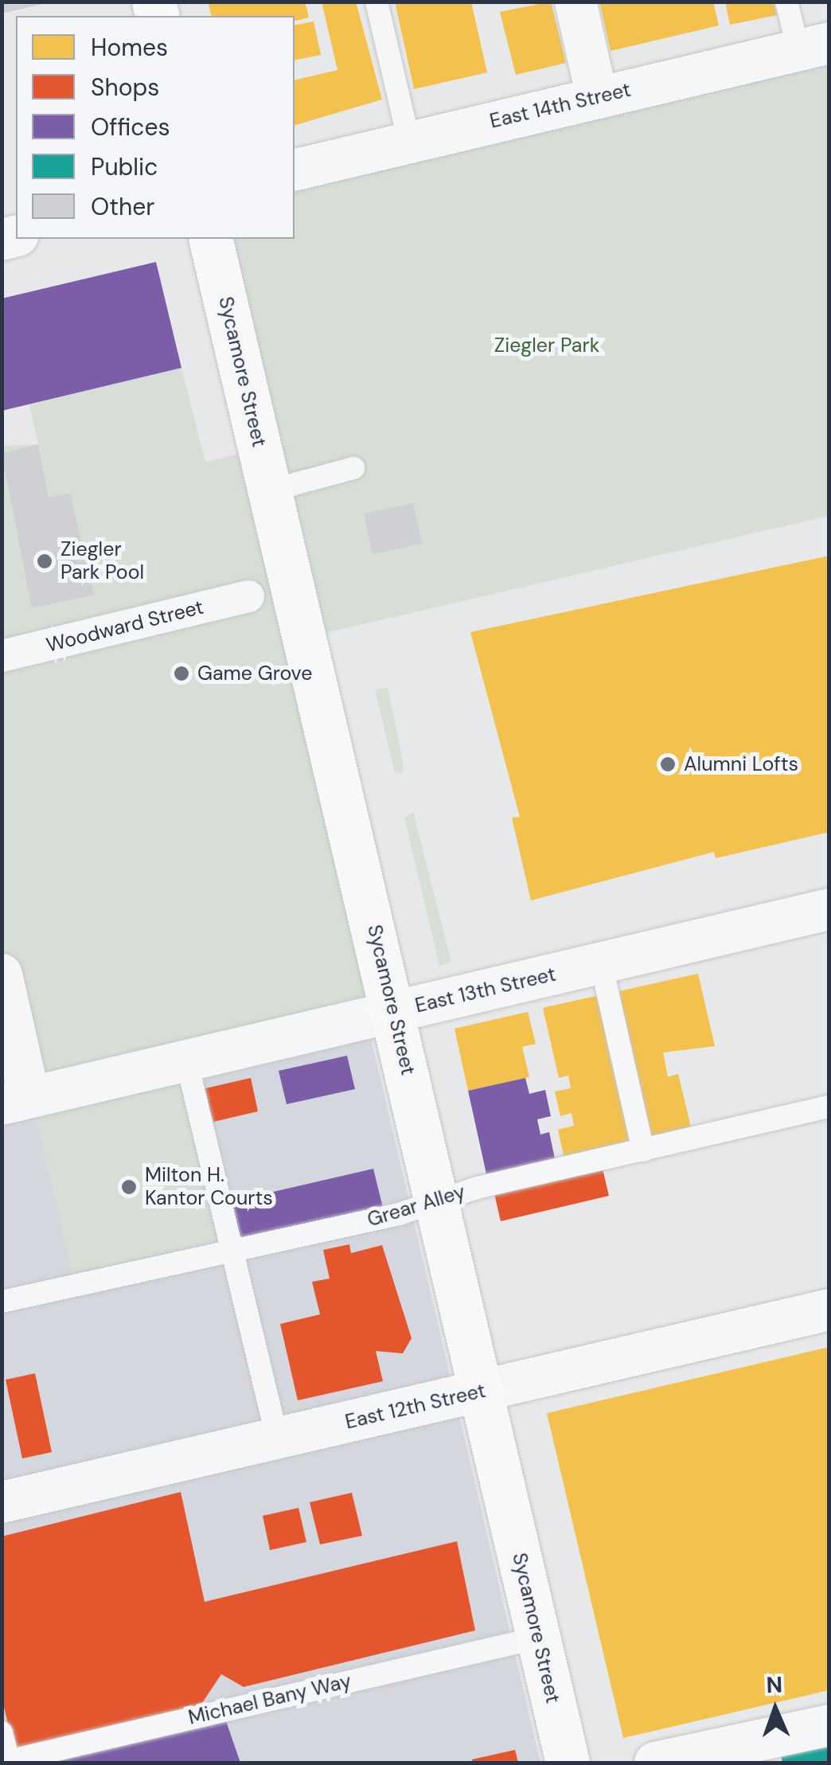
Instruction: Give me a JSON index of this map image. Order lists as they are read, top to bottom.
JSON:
{
  "streets": {
    "main road": ["Sycamore Street"],
    "street": [
      "East 14th Street",
      "Woodward Street",
      "East 13th Street",
      "East 12th Street"
    ],
    "lane": ["Grear Alley", "Michael Bany Way"]
  },
  "crossings": [
    ["Sycamore Street", "East 13th Street"],
    ["Sycamore Street", "Grear Alley"],
    ["Sycamore Street", "East 12th Street"],
    ["Sycamore Street", "Michael Bany Way"]
  ],
  "parks": ["Ziegler Park"],
  "places": [
    "Ziegler Park Pool",
    "Game Grove",
    "Alumni Lofts",
    "Milton H. Kantor Courts"
  ],
  "legend": [
    "Homes",
    "Shops",
    "Offices",
    "Public",
    "Other"
  ],
  "north": "top"
}
